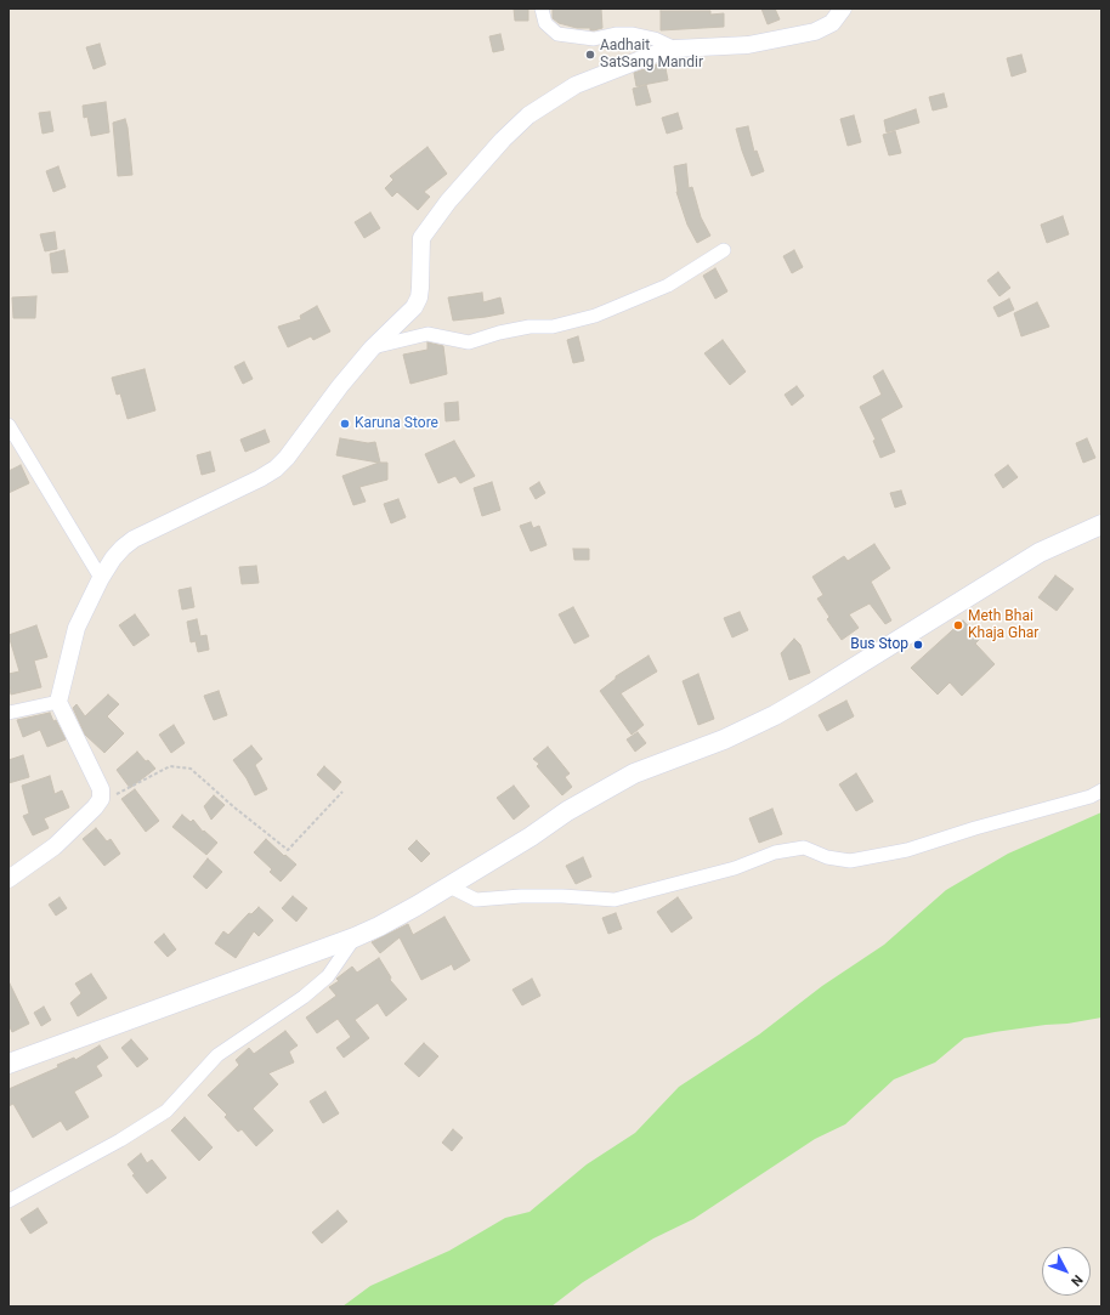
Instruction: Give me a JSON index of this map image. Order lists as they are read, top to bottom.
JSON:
{
  "places": [
    "Aadhait SatSang Mandir",
    "Karuna Store",
    "Meth Bhai Khaja Ghar",
    "Bus Stop"
  ],
  "north": "bottom right"
}
